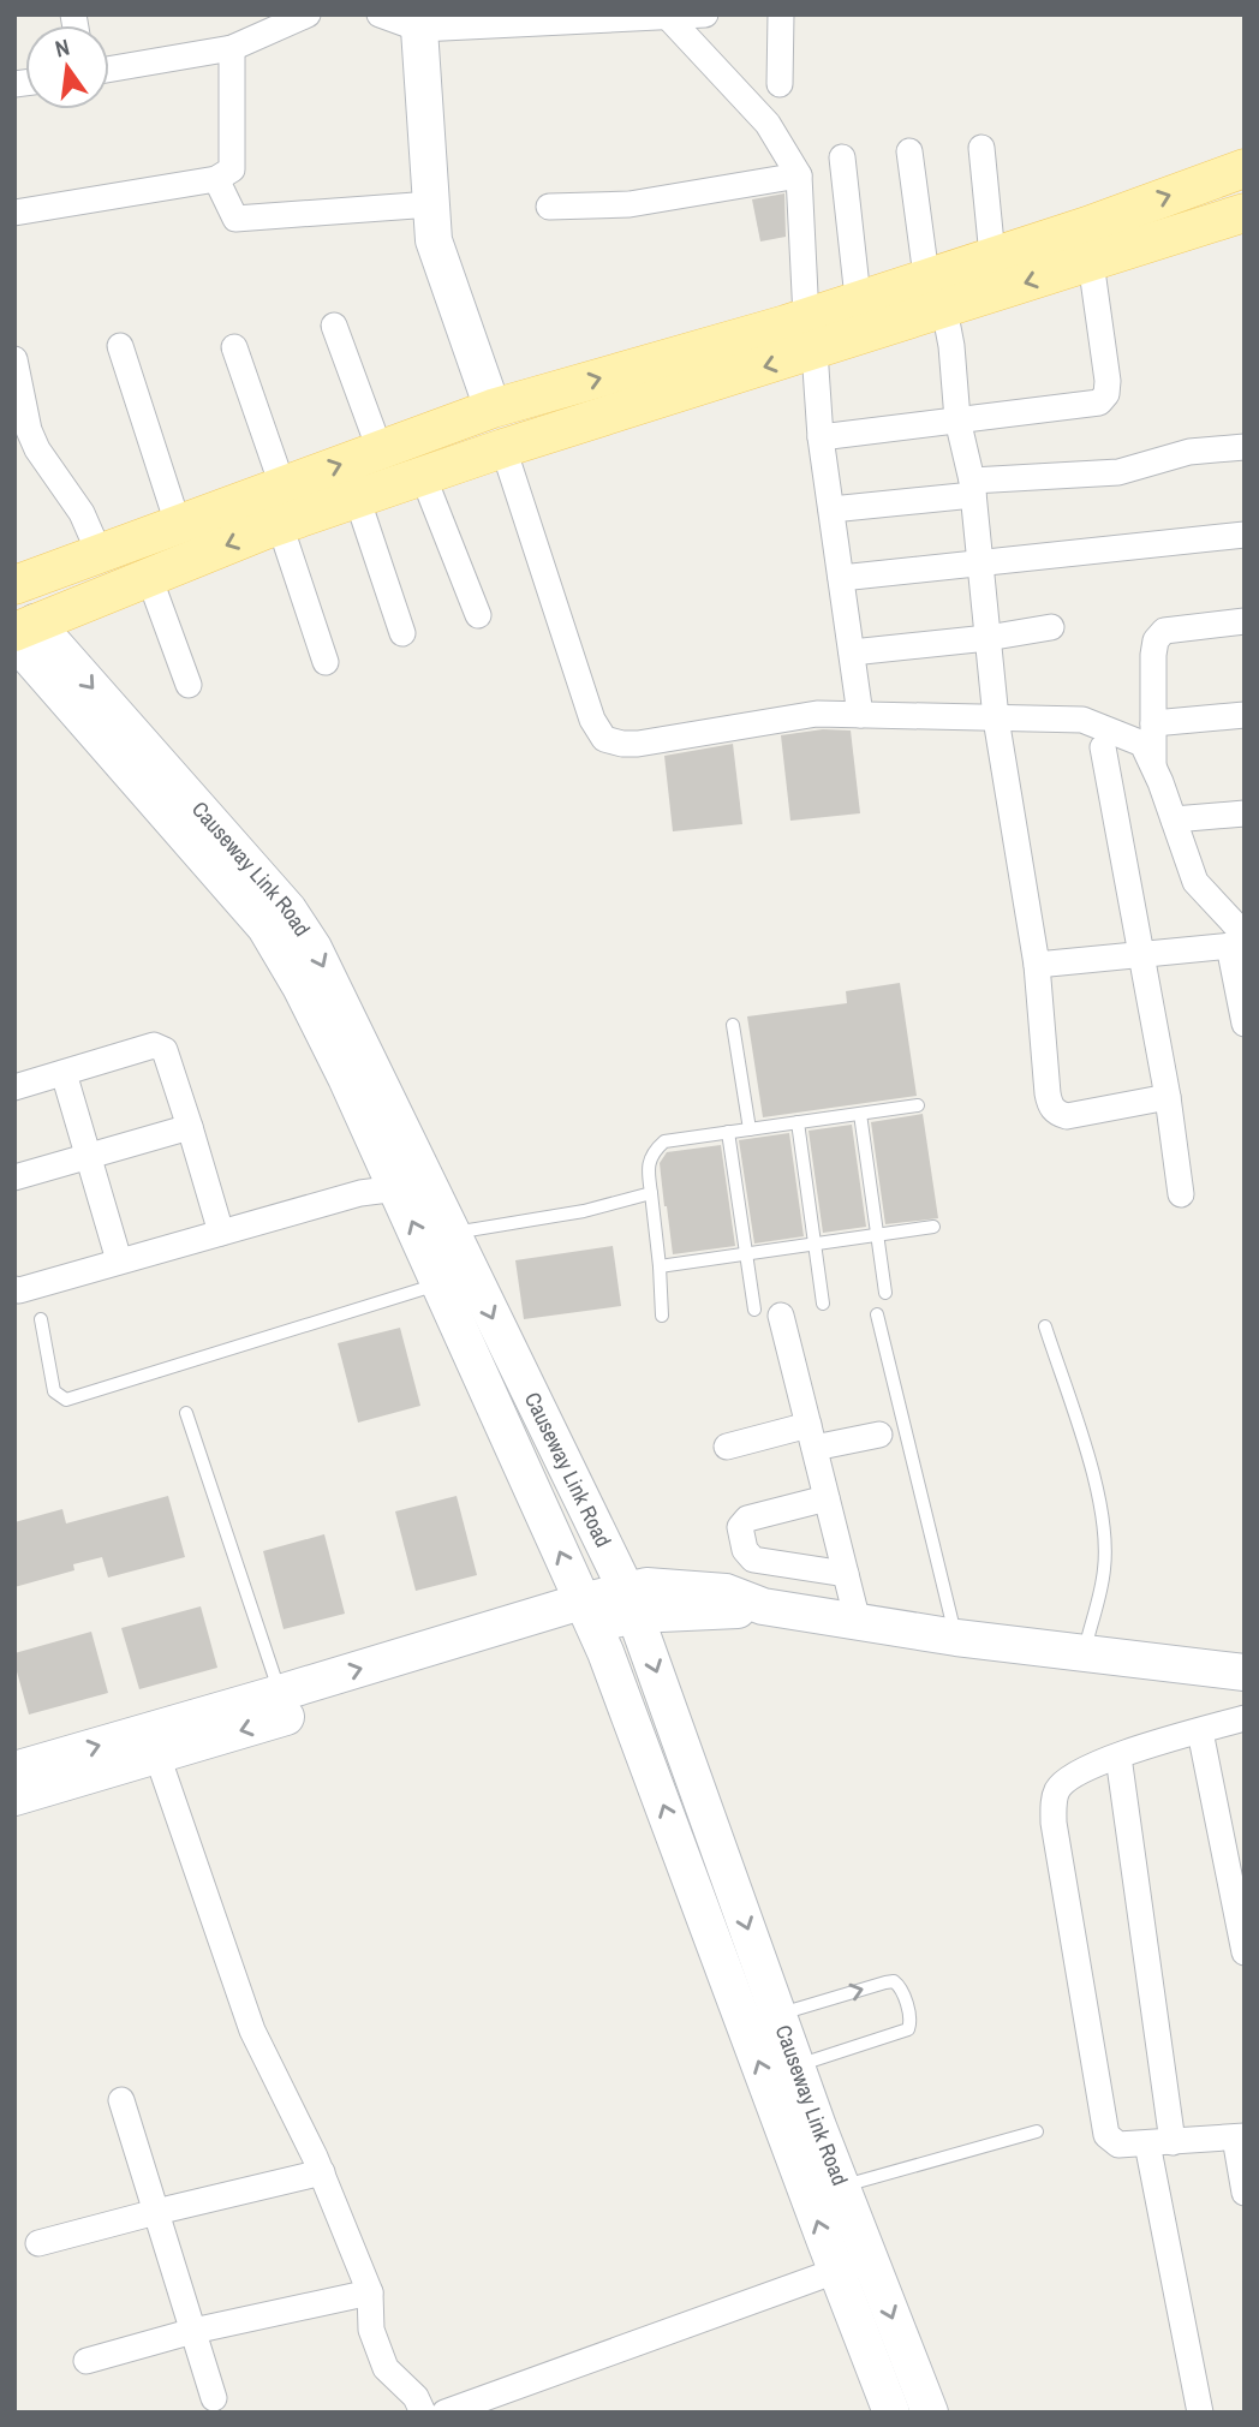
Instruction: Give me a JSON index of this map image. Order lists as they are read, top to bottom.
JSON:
{
  "streets": {
    "main road": ["Causeway Link Road"]
  },
  "north": "top"
}
